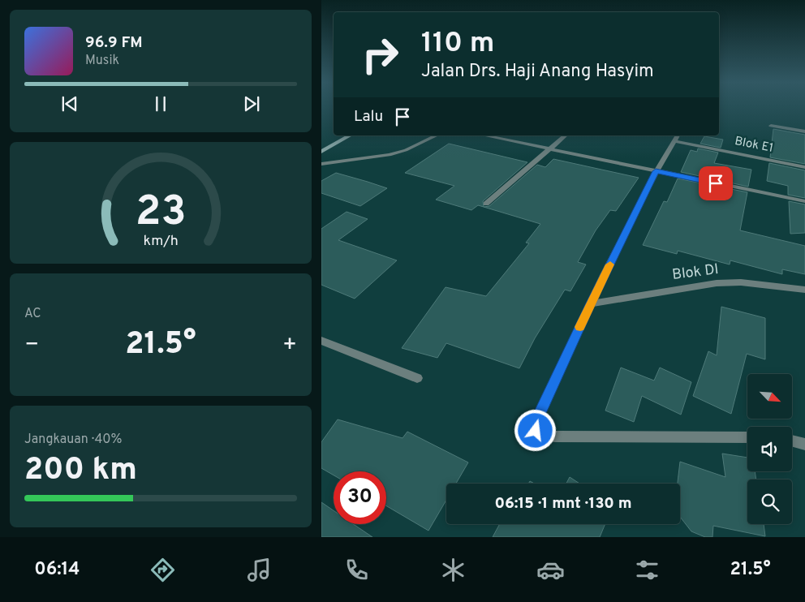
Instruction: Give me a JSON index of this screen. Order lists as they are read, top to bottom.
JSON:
{
  "streets": {
    "street": ["Blok E1", "Blok DI"]
  },
  "north": "bottom right",
  "page": {
    "turn": ["110 m", "Jalan Drs. Haji Anang Hasyim"],
    "song": ["96.9 FM", "Musik"],
    "then": "Lalu",
    "tile": [
      "AC",
      ["Jangkauan · 40%", "200 km"]
    ],
    "heat": ["−", "21.5°", "+"],
    "limit": "30",
    "trip": "06:15 · 1 mnt · 130 m",
    "tabs": ["06:14", "21.5°"],
    "gauge": ["23", "km/h"]
  }
}
